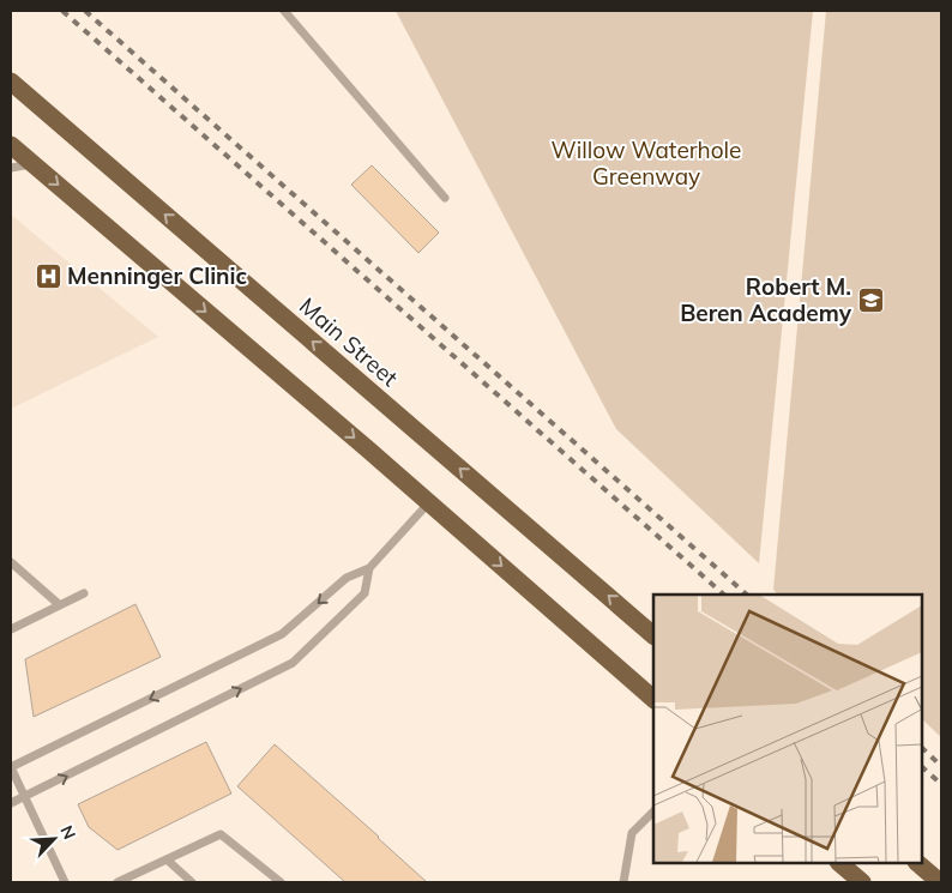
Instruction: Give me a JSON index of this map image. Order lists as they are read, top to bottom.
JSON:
{
  "streets": {
    "highway": ["Main Street"]
  },
  "parks": ["Willow Waterhole Greenway"],
  "places": {
    "hospital": ["Menninger Clinic"],
    "school or university": ["Robert M. Beren Academy"]
  },
  "north": "top right"
}
